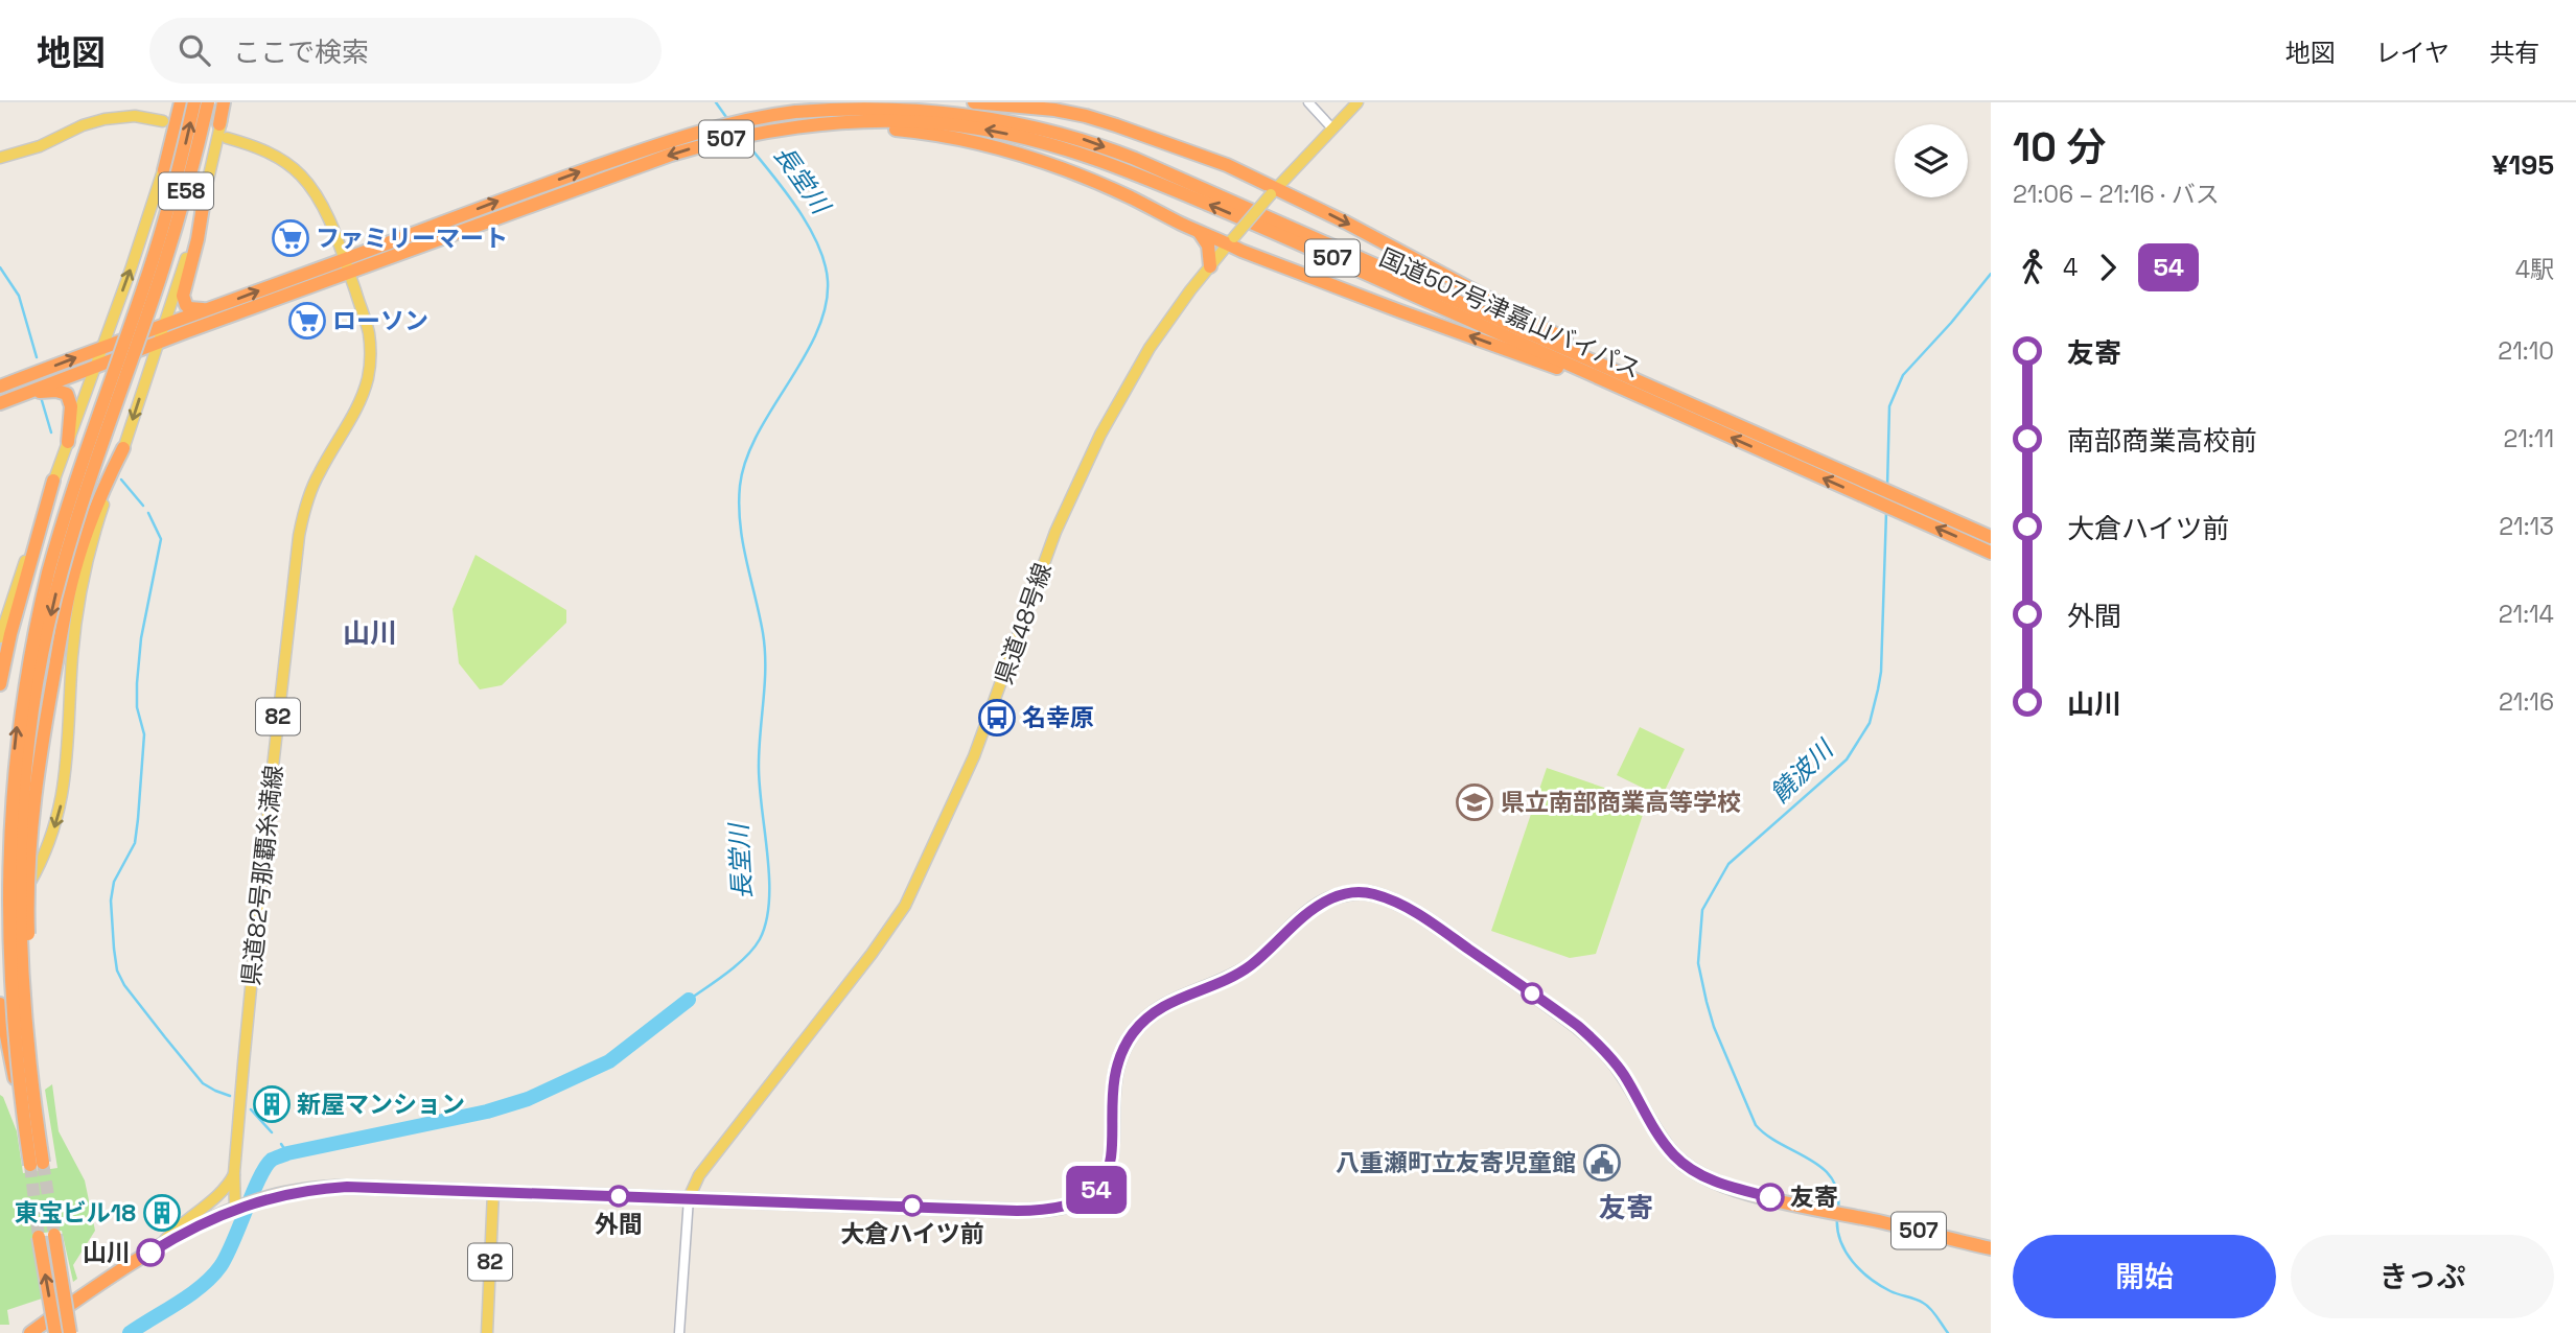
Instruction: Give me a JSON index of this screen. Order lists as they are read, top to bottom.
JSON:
{
  "streets": {
    "highway": ["507", "E58", "国道507号津嘉山バイパス"],
    "main road": ["県道48号線", "82", "県道82号那覇糸満線"]
  },
  "crossings": [
    ["507", "県道48号線"],
    ["507", "82"],
    ["507", "県道82号那覇糸満線"],
    ["国道507号津嘉山バイパス", "県道82号那覇糸満線"]
  ],
  "districts": ["山川", "友寄"],
  "water": ["長堂川", "饒波川"],
  "places": {
    "supermarket": ["ファミリーマート", "ローソン"],
    "bus stop": ["名幸原"],
    "school or university": ["県立南部商業高等学校"],
    "building": ["新屋マンション", "東宝ビル18"],
    "public building": ["八重瀬町立友寄児童館"],
    "other": [
      "外間",
      "友寄",
      "大倉ハイツ前",
      "山川"
    ]
  },
  "lines": ["bus line 54"],
  "page": {
    "header": "地図",
    "search": "ここで検索",
    "nav": ["地図", "レイヤ", "共有"],
    "on_map": "54",
    "heading": ["10 分", "21:06 – 21:16 · バス", "¥195"],
    "legs": ["4", "54", "4駅"],
    "list": [
      {
        "name": "友寄",
        "value": "21:10"
      },
      {
        "name": "南部商業高校前",
        "value": "21:11"
      },
      {
        "name": "大倉ハイツ前",
        "value": "21:13"
      },
      {
        "name": "外間",
        "value": "21:14"
      },
      {
        "name": "山川",
        "value": "21:16"
      }
    ],
    "buttons": ["開始", "きっぷ"]
  }
}
